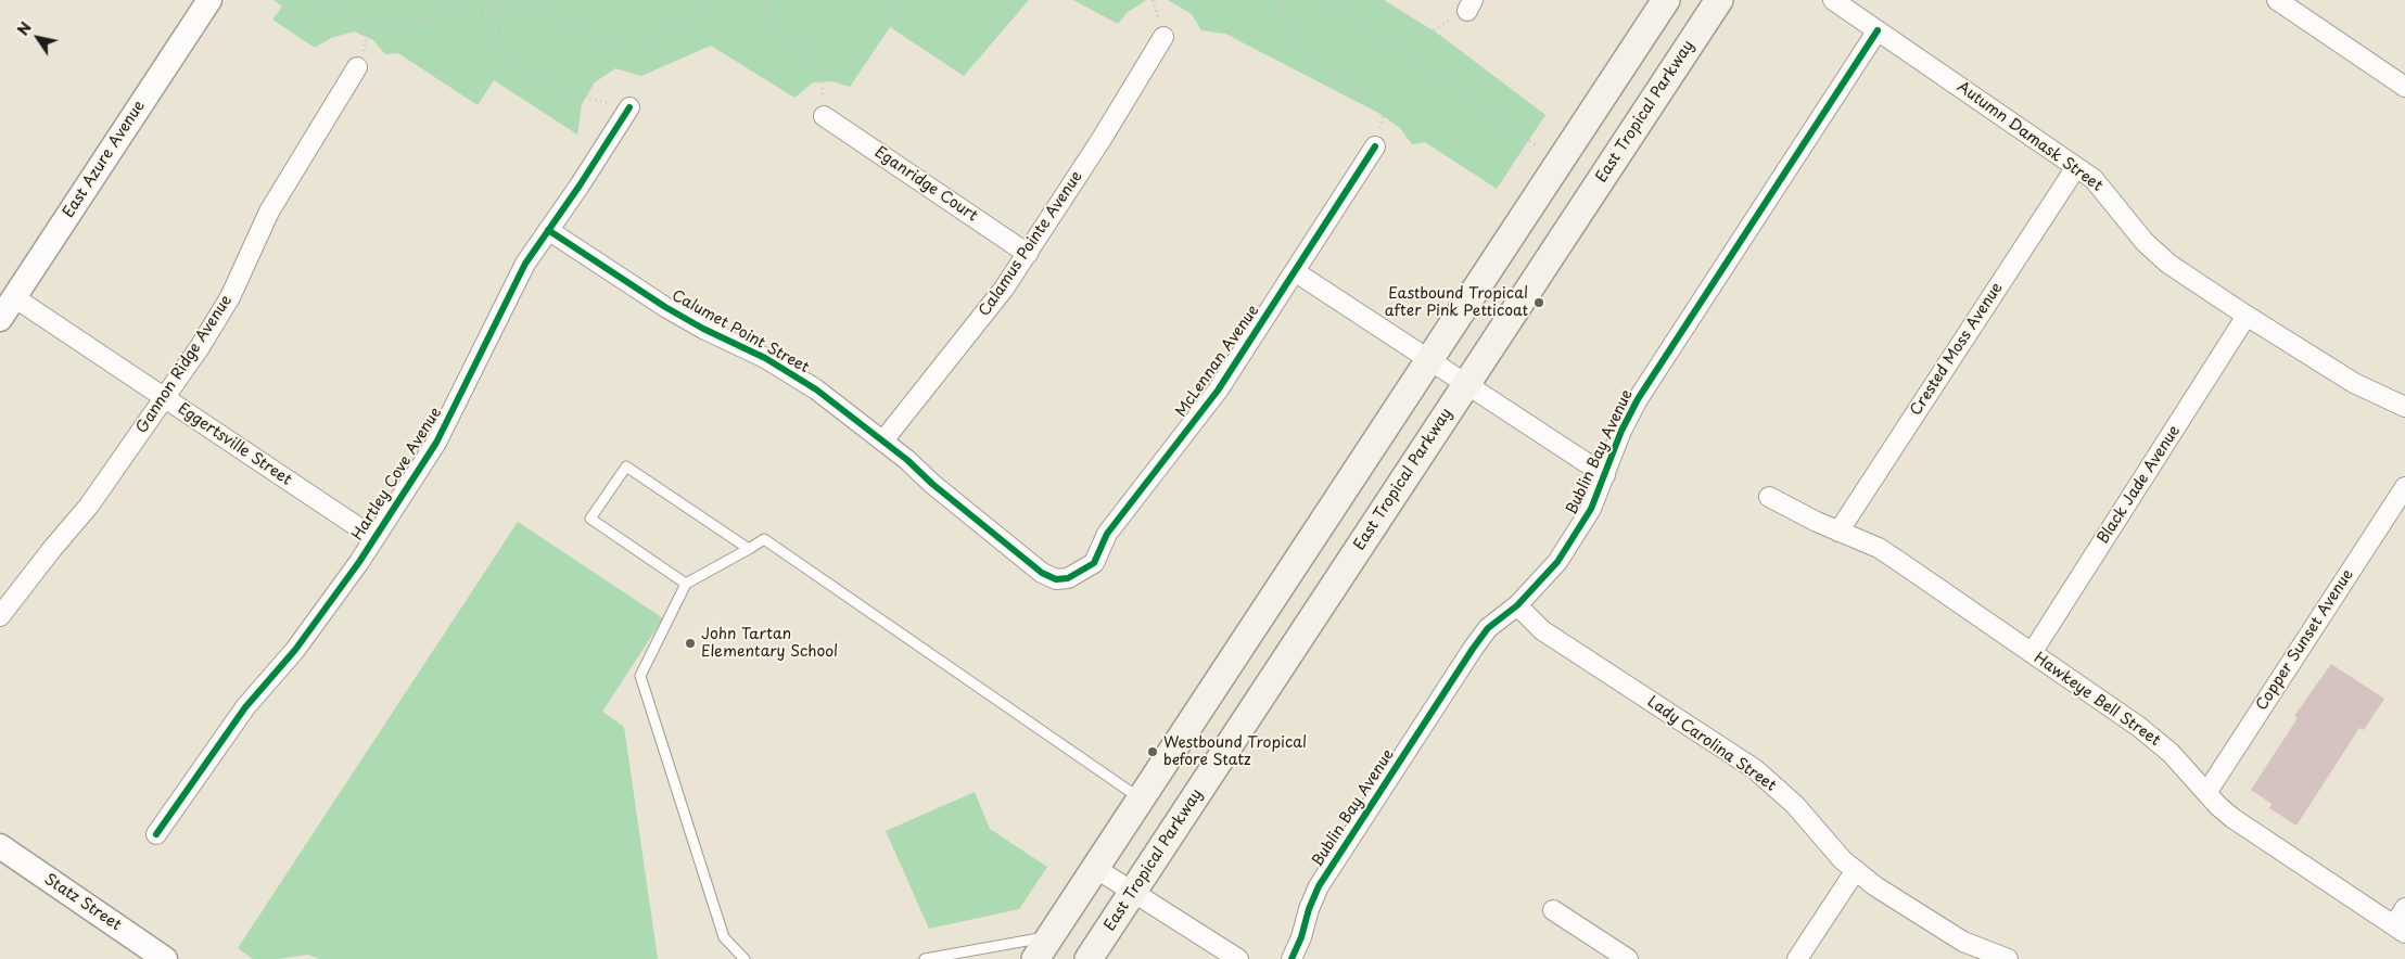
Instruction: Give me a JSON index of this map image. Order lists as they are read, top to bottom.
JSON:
{
  "streets": {
    "main road": ["East Tropical Parkway"],
    "street": [
      "Autumn Damask Street",
      "East Azure Avenue",
      "Eganridge Court",
      "Calamus Pointe Avenue",
      "Calumet Point Street",
      "Crested Moss Avenue",
      "McLennan Avenue",
      "Gannon Ridge Avenue",
      "Eggertsville Street",
      "Bublin Bay Avenue",
      "Hartley Cove Avenue",
      "Black Jade Avenue",
      "Copper Sunset Avenue",
      "Hawkeye Bell Street",
      "Lady Carolina Street",
      "Statz Street"
    ]
  },
  "crossings": [
    ["Autumn Damask Street", "Crested Moss Avenue"],
    ["Autumn Damask Street", "Bublin Bay Avenue"],
    ["Autumn Damask Street", "Black Jade Avenue"],
    ["East Azure Avenue", "Eggertsville Street"],
    ["Eganridge Court", "Calamus Pointe Avenue"],
    ["Calamus Pointe Avenue", "Calumet Point Street"],
    ["Calumet Point Street", "McLennan Avenue"],
    ["Calumet Point Street", "Hartley Cove Avenue"],
    ["Crested Moss Avenue", "Hawkeye Bell Street"],
    ["Gannon Ridge Avenue", "Eggertsville Street"],
    ["Eggertsville Street", "Hartley Cove Avenue"],
    ["Bublin Bay Avenue", "Lady Carolina Street"],
    ["Black Jade Avenue", "Hawkeye Bell Street"],
    ["Copper Sunset Avenue", "Hawkeye Bell Street"]
  ],
  "places": ["Eastbound Tropical after Pink Petticoat", "John Tartan Elementary School", "Westbound Tropical before Statz"],
  "north": "top left"
}
